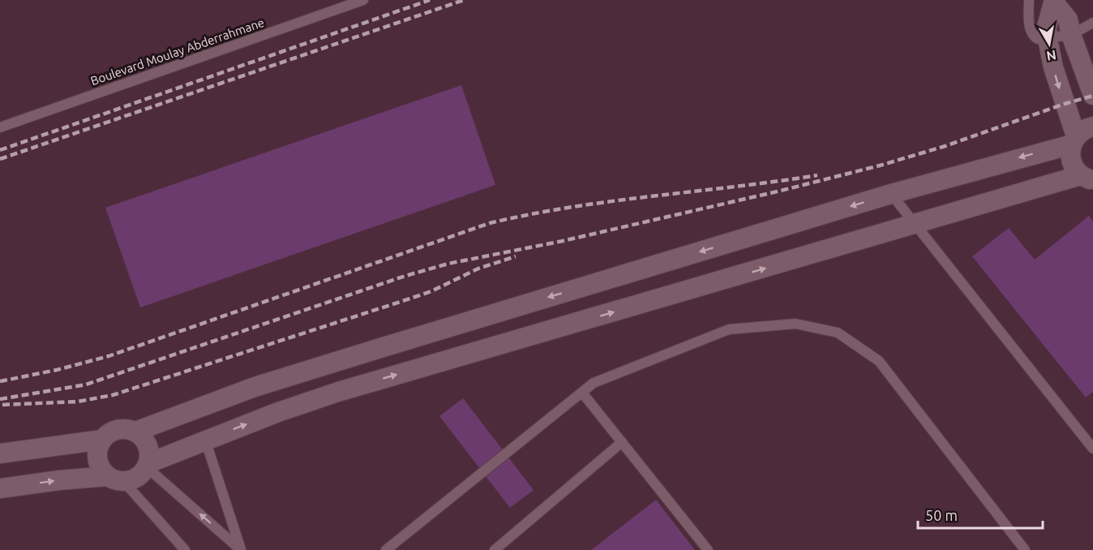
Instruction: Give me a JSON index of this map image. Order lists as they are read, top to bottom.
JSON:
{
  "streets": {
    "lane": ["Boulevard Moulay Abderrahmane"]
  },
  "scale_bar": "50 m",
  "north": "bottom"
}
